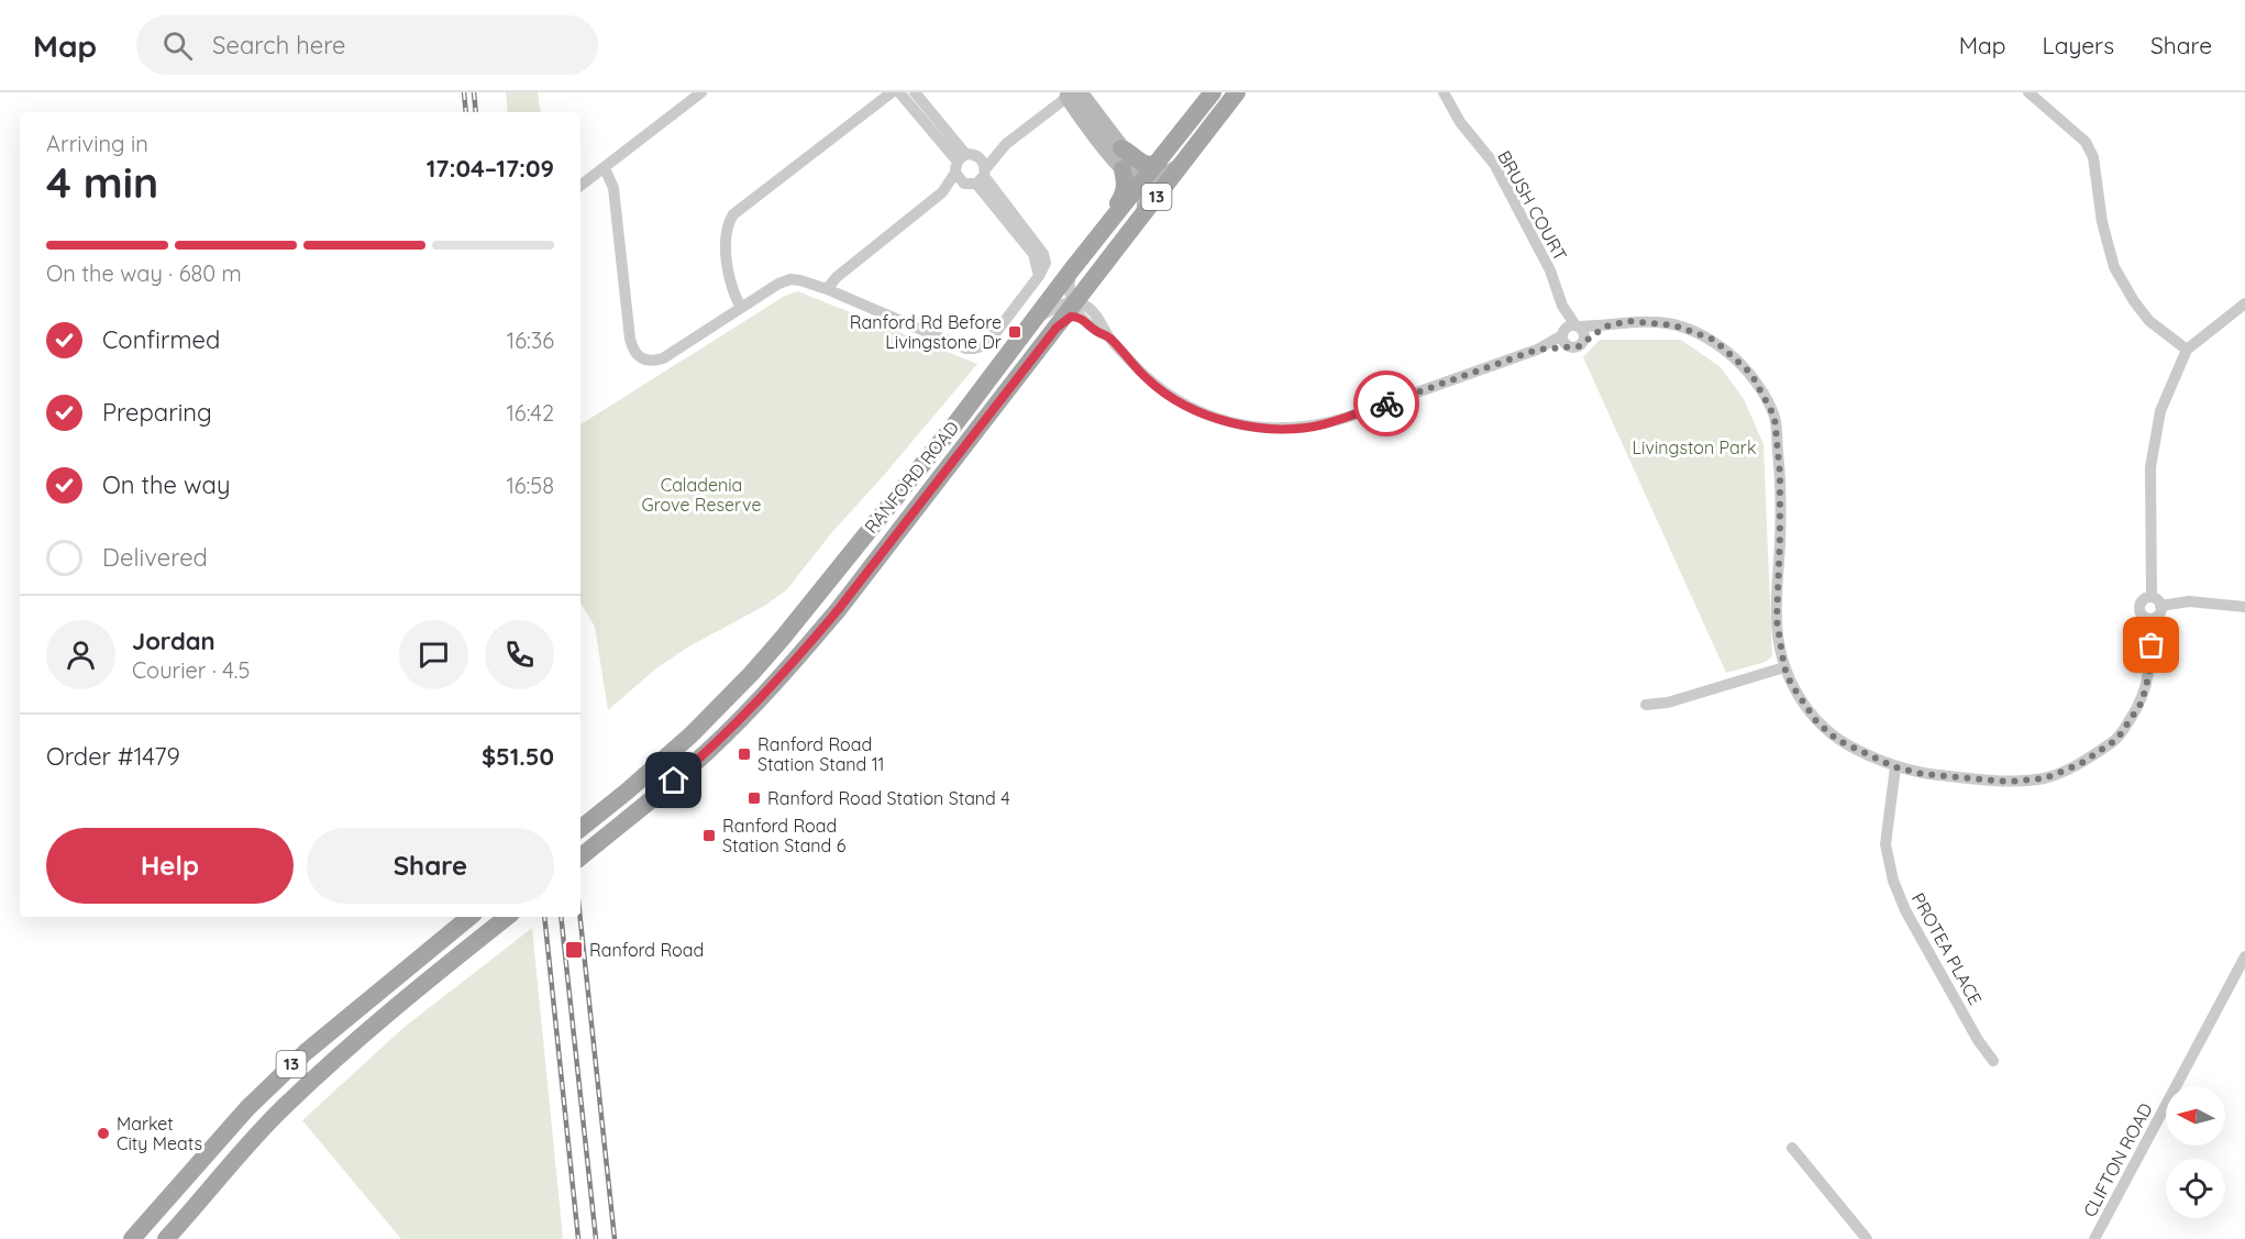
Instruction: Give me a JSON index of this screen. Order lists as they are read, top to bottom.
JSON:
{
  "streets": {
    "main road": ["13", "RANFORD ROAD"],
    "street": ["BRUSH COURT", "PROTEA PLACE", "CLIFTON ROAD"]
  },
  "parks": ["Livingston Park", "Caladenia Grove Reserve"],
  "places": {
    "transit": [
      "Ranford Rd Before Livingstone Dr",
      "Ranford Road Station Stand 11",
      "Ranford Road Station Stand 4",
      "Ranford Road Station Stand 6",
      "Ranford Road"
    ],
    "other": ["Market City Meats"]
  },
  "north": "left",
  "page": {
    "header": "Map",
    "search": "Search here",
    "nav": ["Map", "Layers", "Share"],
    "heading": ["4 min", "Arriving in", "17:04–17:09"],
    "panel": [
      "Jordan",
      "Courier · 4.5",
      "Order #1479",
      "$51.50"
    ],
    "bar": "On the way · 680 m",
    "list": [
      ["Confirmed", "16:36"],
      ["Preparing", "16:42"],
      ["On the way", "16:58"],
      "Delivered"
    ],
    "buttons": ["Help", "Share"]
  }
}
